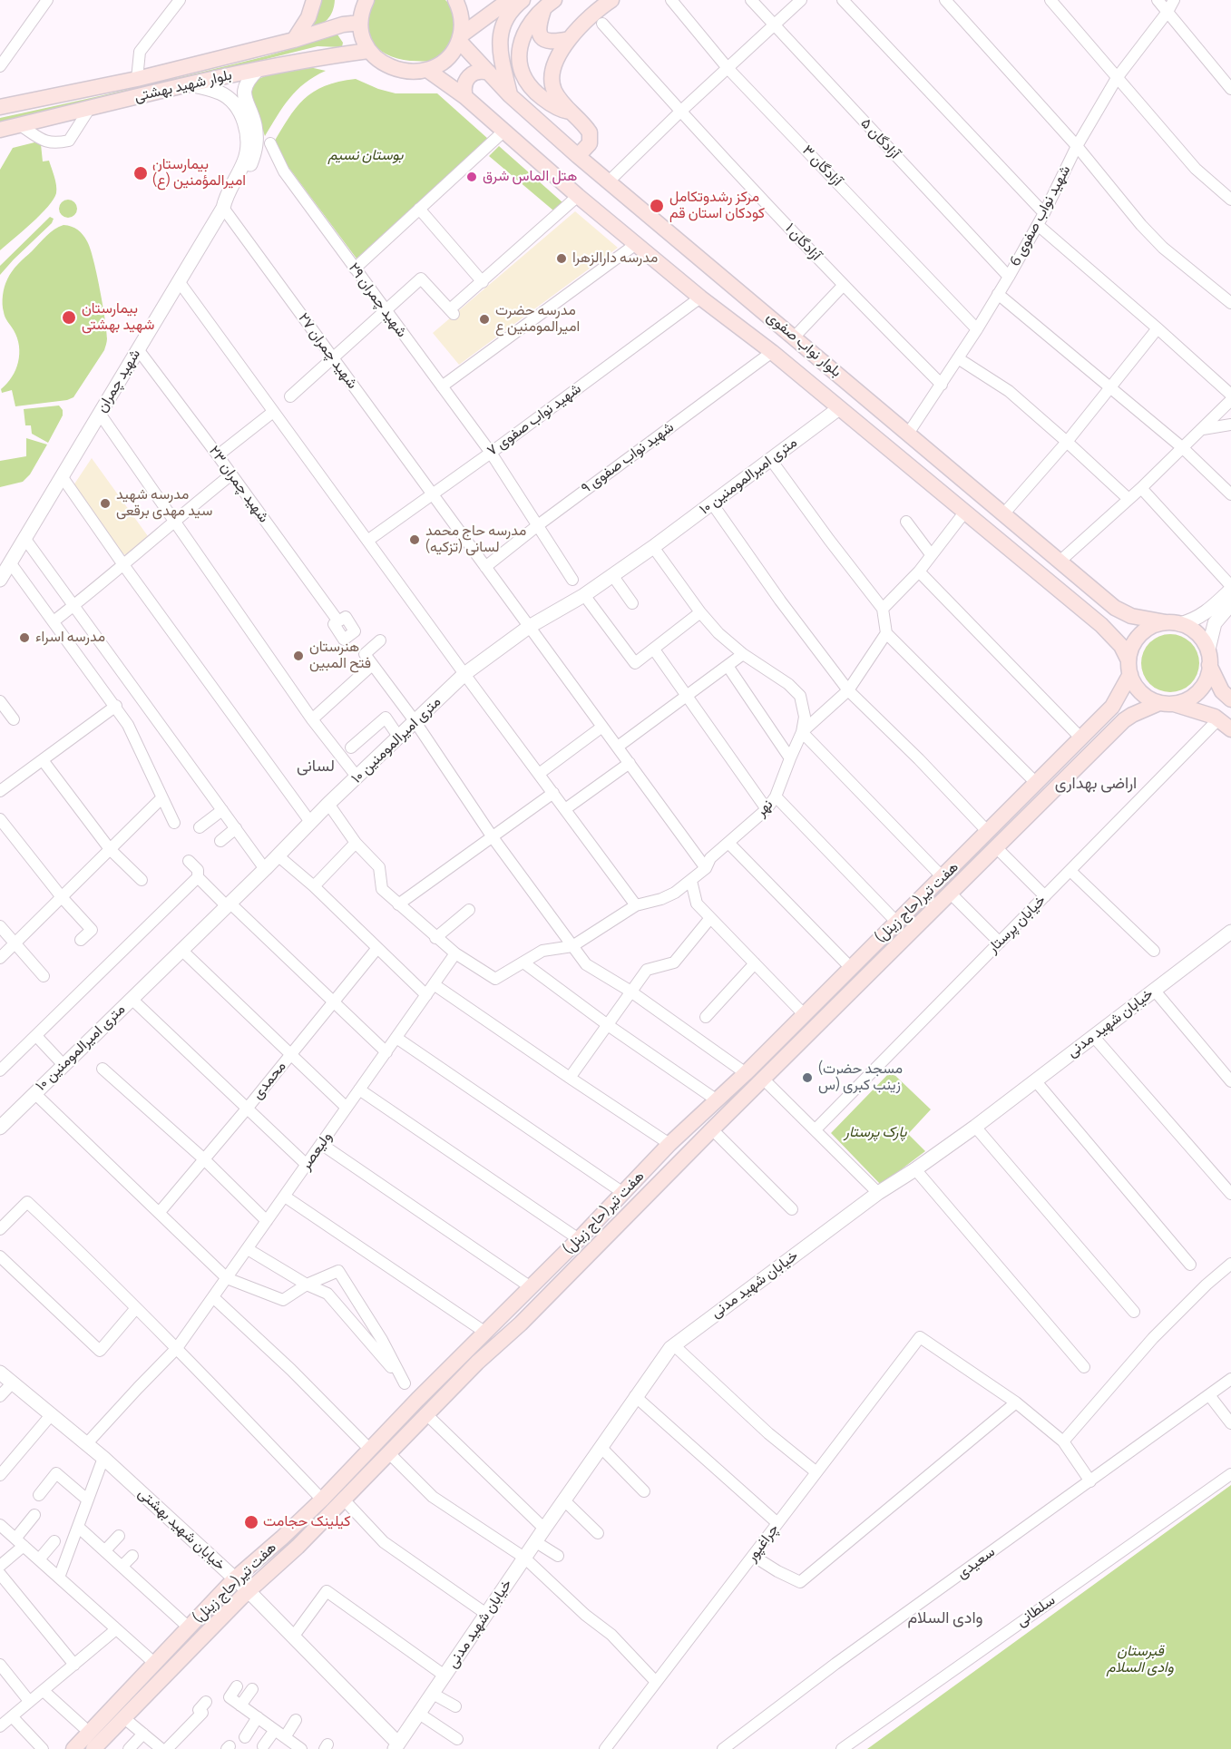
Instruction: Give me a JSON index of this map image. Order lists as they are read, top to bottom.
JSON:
{
  "streets": {
    "main road": ["بلوار شهید بهشتی", "بلوار نواب صفوی", "هفت تیر(حاج زینل)"],
    "street": [
      "آزادگان ۵",
      "آزادگان ۳",
      "شهید نواب صفوی 6",
      "آزادگان ۱",
      "شهید چمران ۲۹",
      "شهید چمران ۲۷",
      "شهید چمران",
      "شهید نواب صفوی ۷",
      "شهید نواب صفوی ۹",
      "۱۰ متری امیرالمومنین",
      "شهید چمران ۲۳",
      "نهر",
      "خیابان پرستار",
      "خیابان شهید مدنی",
      "محمدی",
      "ولیعصر",
      "خیابان شهید بهشتی",
      "چراغپور",
      "سعیدی",
      "سلطانی"
    ]
  },
  "crossings": [
    ["بلوار شهید بهشتی", "شهید چمران"],
    ["آزادگان ۵", "شهید نواب صفوی 6"],
    ["آزادگان ۳", "شهید نواب صفوی 6"],
    ["شهید نواب صفوی 6", "آزادگان ۱"],
    ["شهید نواب صفوی 6", "بلوار نواب صفوی"],
    ["شهید چمران ۲۹", "شهید نواب صفوی ۷"],
    ["شهید چمران ۲۹", "شهید نواب صفوی ۹"],
    ["بلوار نواب صفوی", "شهید نواب صفوی ۷"],
    ["بلوار نواب صفوی", "شهید نواب صفوی ۹"],
    ["بلوار نواب صفوی", "۱۰ متری امیرالمومنین"],
    ["بلوار نواب صفوی", "هفت تیر(حاج زینل)"],
    ["شهید چمران ۲۷", "شهید چمران"],
    ["شهید چمران ۲۷", "شهید نواب صفوی ۷"],
    ["شهید چمران ۲۷", "شهید نواب صفوی ۹"],
    ["شهید چمران ۲۷", "۱۰ متری امیرالمومنین"],
    ["شهید چمران ۲۷", "نهر"],
    ["شهید چمران", "شهید چمران ۲۳"],
    ["هفت تیر(حاج زینل)", "خیابان شهید بهشتی"],
    ["خیابان شهید مدنی", "خیابان شهید بهشتی"],
    ["ولیعصر", "خیابان شهید بهشتی"]
  ],
  "districts": ["لسانی", "اراضی بهداری", "وادی السلام"],
  "parks": ["بوستان نسیم", "پارک پرستار", "قبرستان وادی السلام"],
  "places": [
    "بیمارستان امیرالمؤمنین (ع)",
    "هتل الماس شرق",
    "مرکز رشدوتکامل کودکان استان قم",
    "مدرسه دارالزهرا",
    "بیمارستان شهید بهشتی",
    "مدرسه حضرت امیرالمومنین ع",
    "مدرسه شهید سید مهدی برقعی",
    "مدرسه حاج محمد لسانی (تزکیه)",
    "مدرسه اسراء",
    "هنرستان فتح المبین",
    "(مسجد حضرت زینب کبری (س",
    "کیلینک حجامت"
  ]
}
